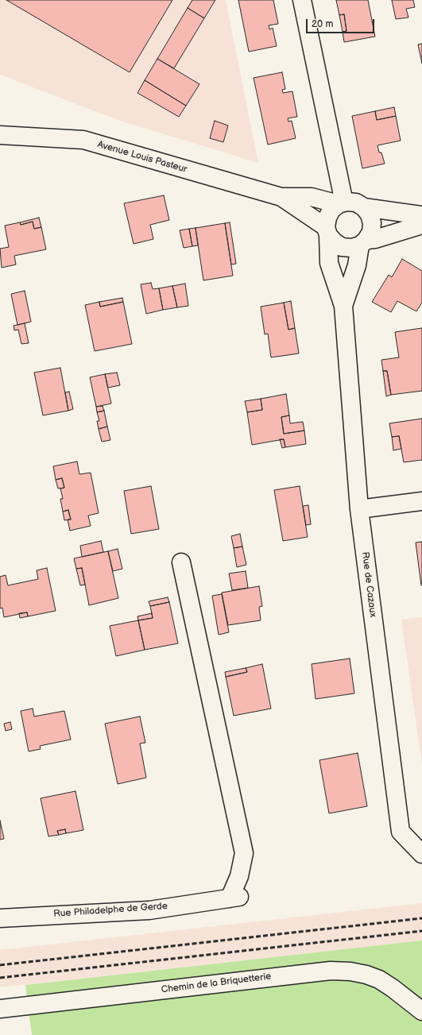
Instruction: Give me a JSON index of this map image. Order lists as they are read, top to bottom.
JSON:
{
  "streets": {
    "street": [
      "Avenue Louis Pasteur",
      "Rue de Cazaux",
      "Rue Philadelphe de Gerde",
      "Chemin de la Briquetterie"
    ]
  },
  "crossings": [
    ["Avenue Louis Pasteur", "Rue de Cazaux"]
  ],
  "scale_bar": "20 m"
}
